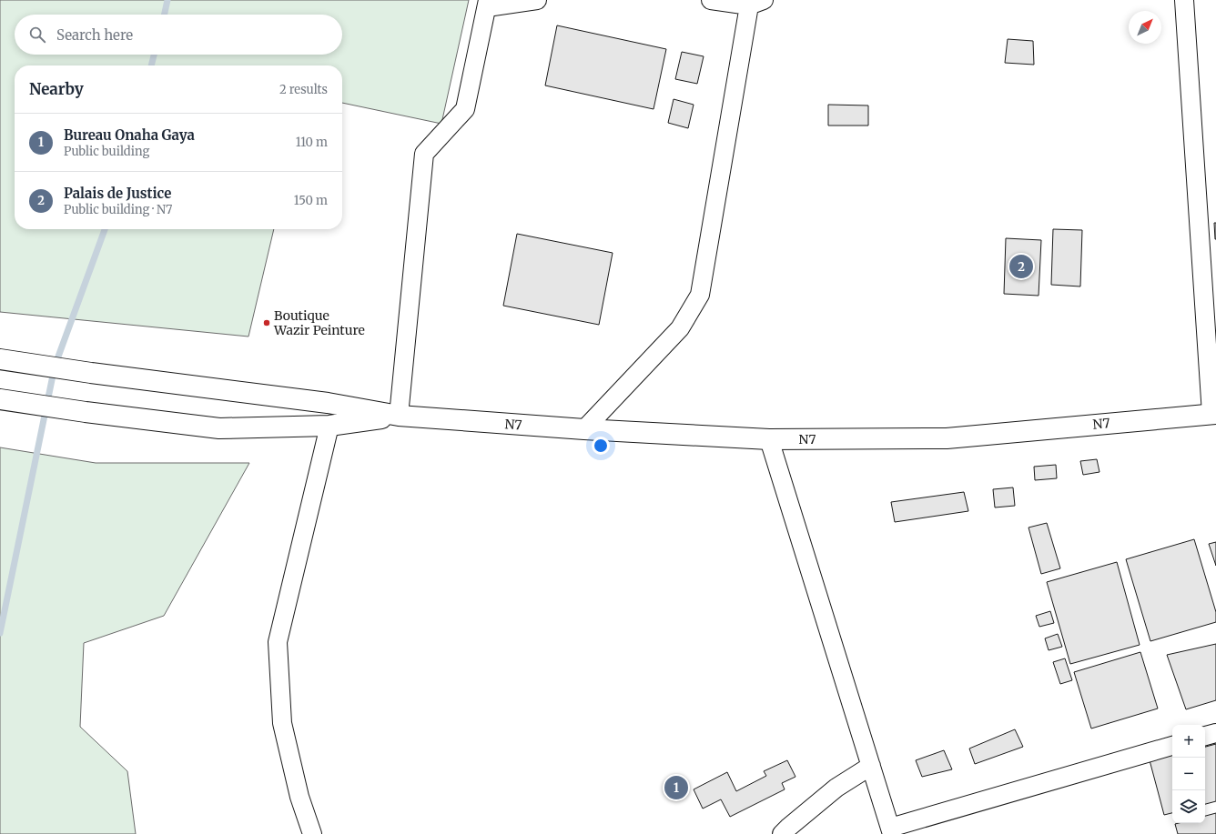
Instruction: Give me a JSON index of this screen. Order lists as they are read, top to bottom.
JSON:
{
  "streets": {
    "main road": ["N7"]
  },
  "places": ["Boutique Wazir Peinture"],
  "north": "top right",
  "page": {
    "search": "Search here",
    "heading": ["Nearby", "2 results"],
    "list": [
      {
        "mark": "1",
        "name": "Bureau Onaha Gaya",
        "note": "Public building",
        "value": "110 m"
      },
      {
        "mark": "2",
        "name": "Palais de Justice",
        "note": "Public building · N7",
        "value": "150 m"
      }
    ],
    "pins": ["2", "1"],
    "map_buttons": ["+", "−"]
  }
}
